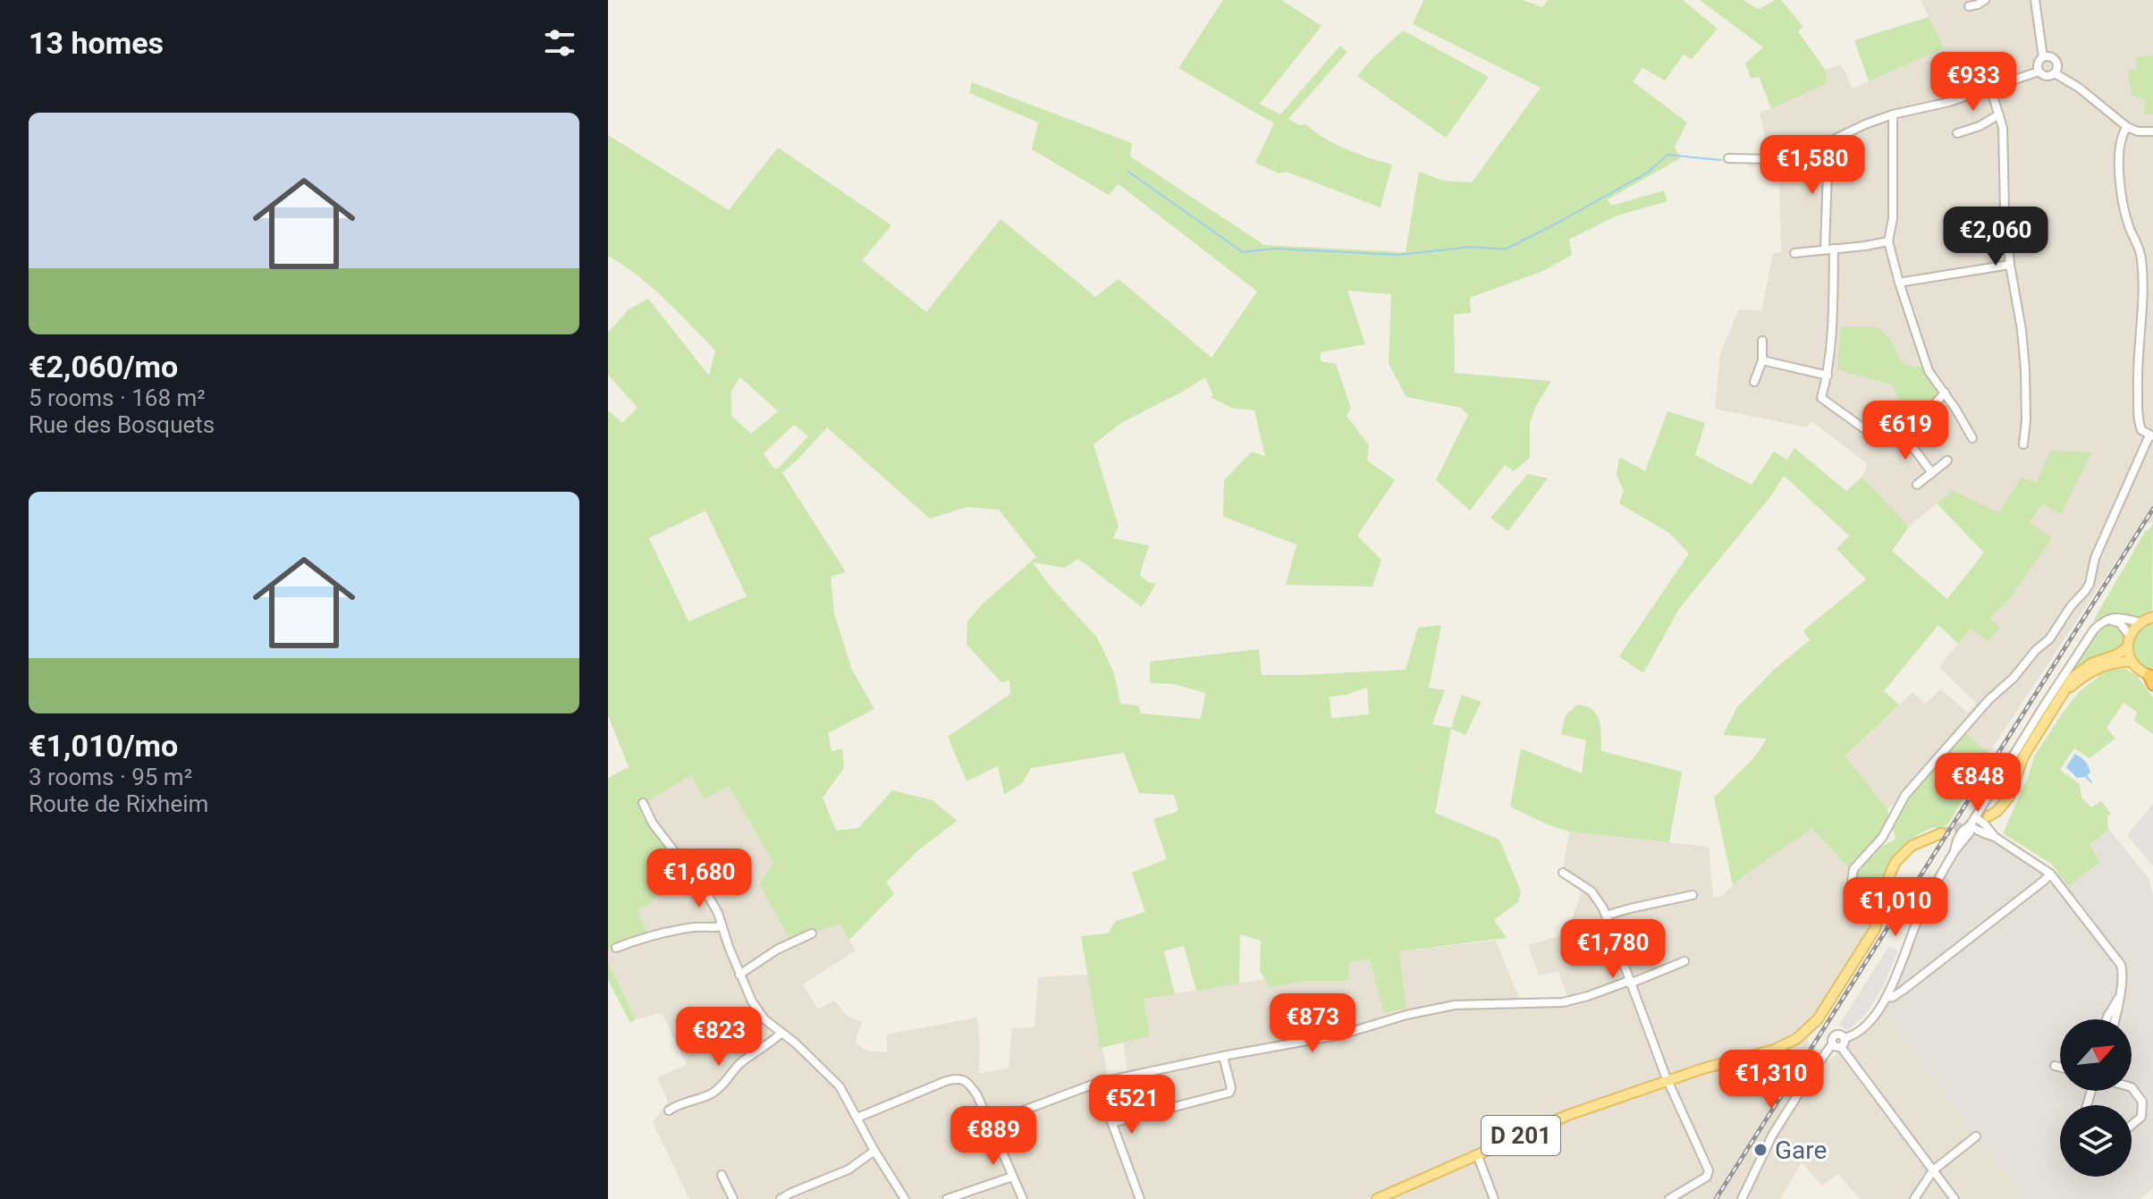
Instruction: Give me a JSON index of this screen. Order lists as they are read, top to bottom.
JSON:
{
  "streets": {
    "main road": ["D 201"]
  },
  "places": ["Gare"],
  "north": "top right",
  "page": {
    "heading": "13 homes",
    "price": [
      "€933",
      "€1,580",
      "€2,060",
      "€619",
      "€848",
      "€1,680",
      "€1,010",
      "€1,780",
      "€873",
      "€823",
      "€1,310",
      "€521",
      "€889"
    ],
    "list": [
      {
        "name": "€2,060/mo",
        "note": "5 rooms · 168 m² · Rue des Bosquets"
      },
      {
        "name": "€1,010/mo",
        "note": "3 rooms · 95 m² · Route de Rixheim"
      }
    ]
  }
}
